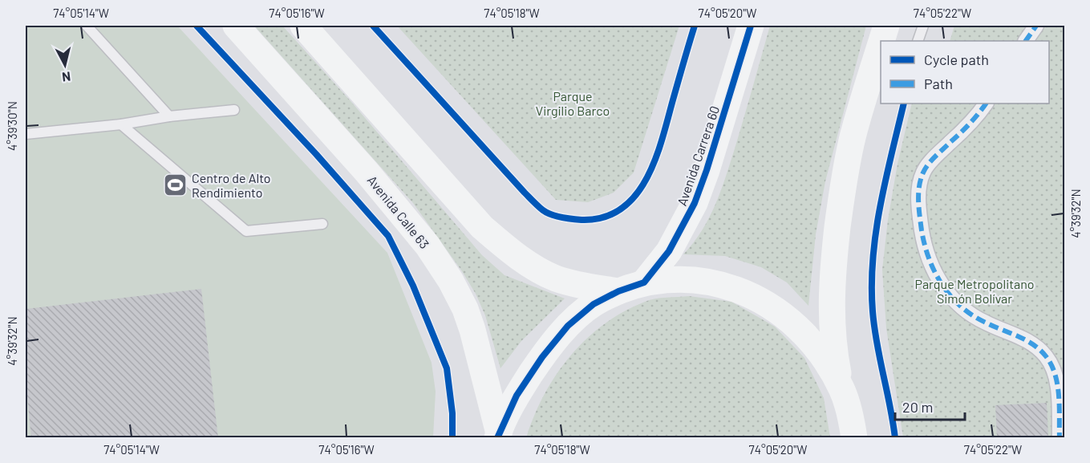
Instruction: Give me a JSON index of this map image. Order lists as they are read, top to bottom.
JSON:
{
  "streets": {
    "main road": ["Avenida Carrera 60", "Avenida Calle 63"]
  },
  "parks": ["Parque Virgilio Barco", "Parque Metropolitano Simón Bolívar"],
  "places": {
    "sports": ["Centro de Alto Rendimiento"]
  },
  "legend": ["Cycle path", "Path"],
  "scale_bar": "20 m",
  "north": "bottom",
  "coordinates": [
    "74°05'14\"W",
    "74°05'16\"W",
    "74°05'18\"W",
    "74°05'20\"W",
    "74°05'22\"W",
    "4°39'30\"N",
    "4°39'32\"N"
  ]
}
